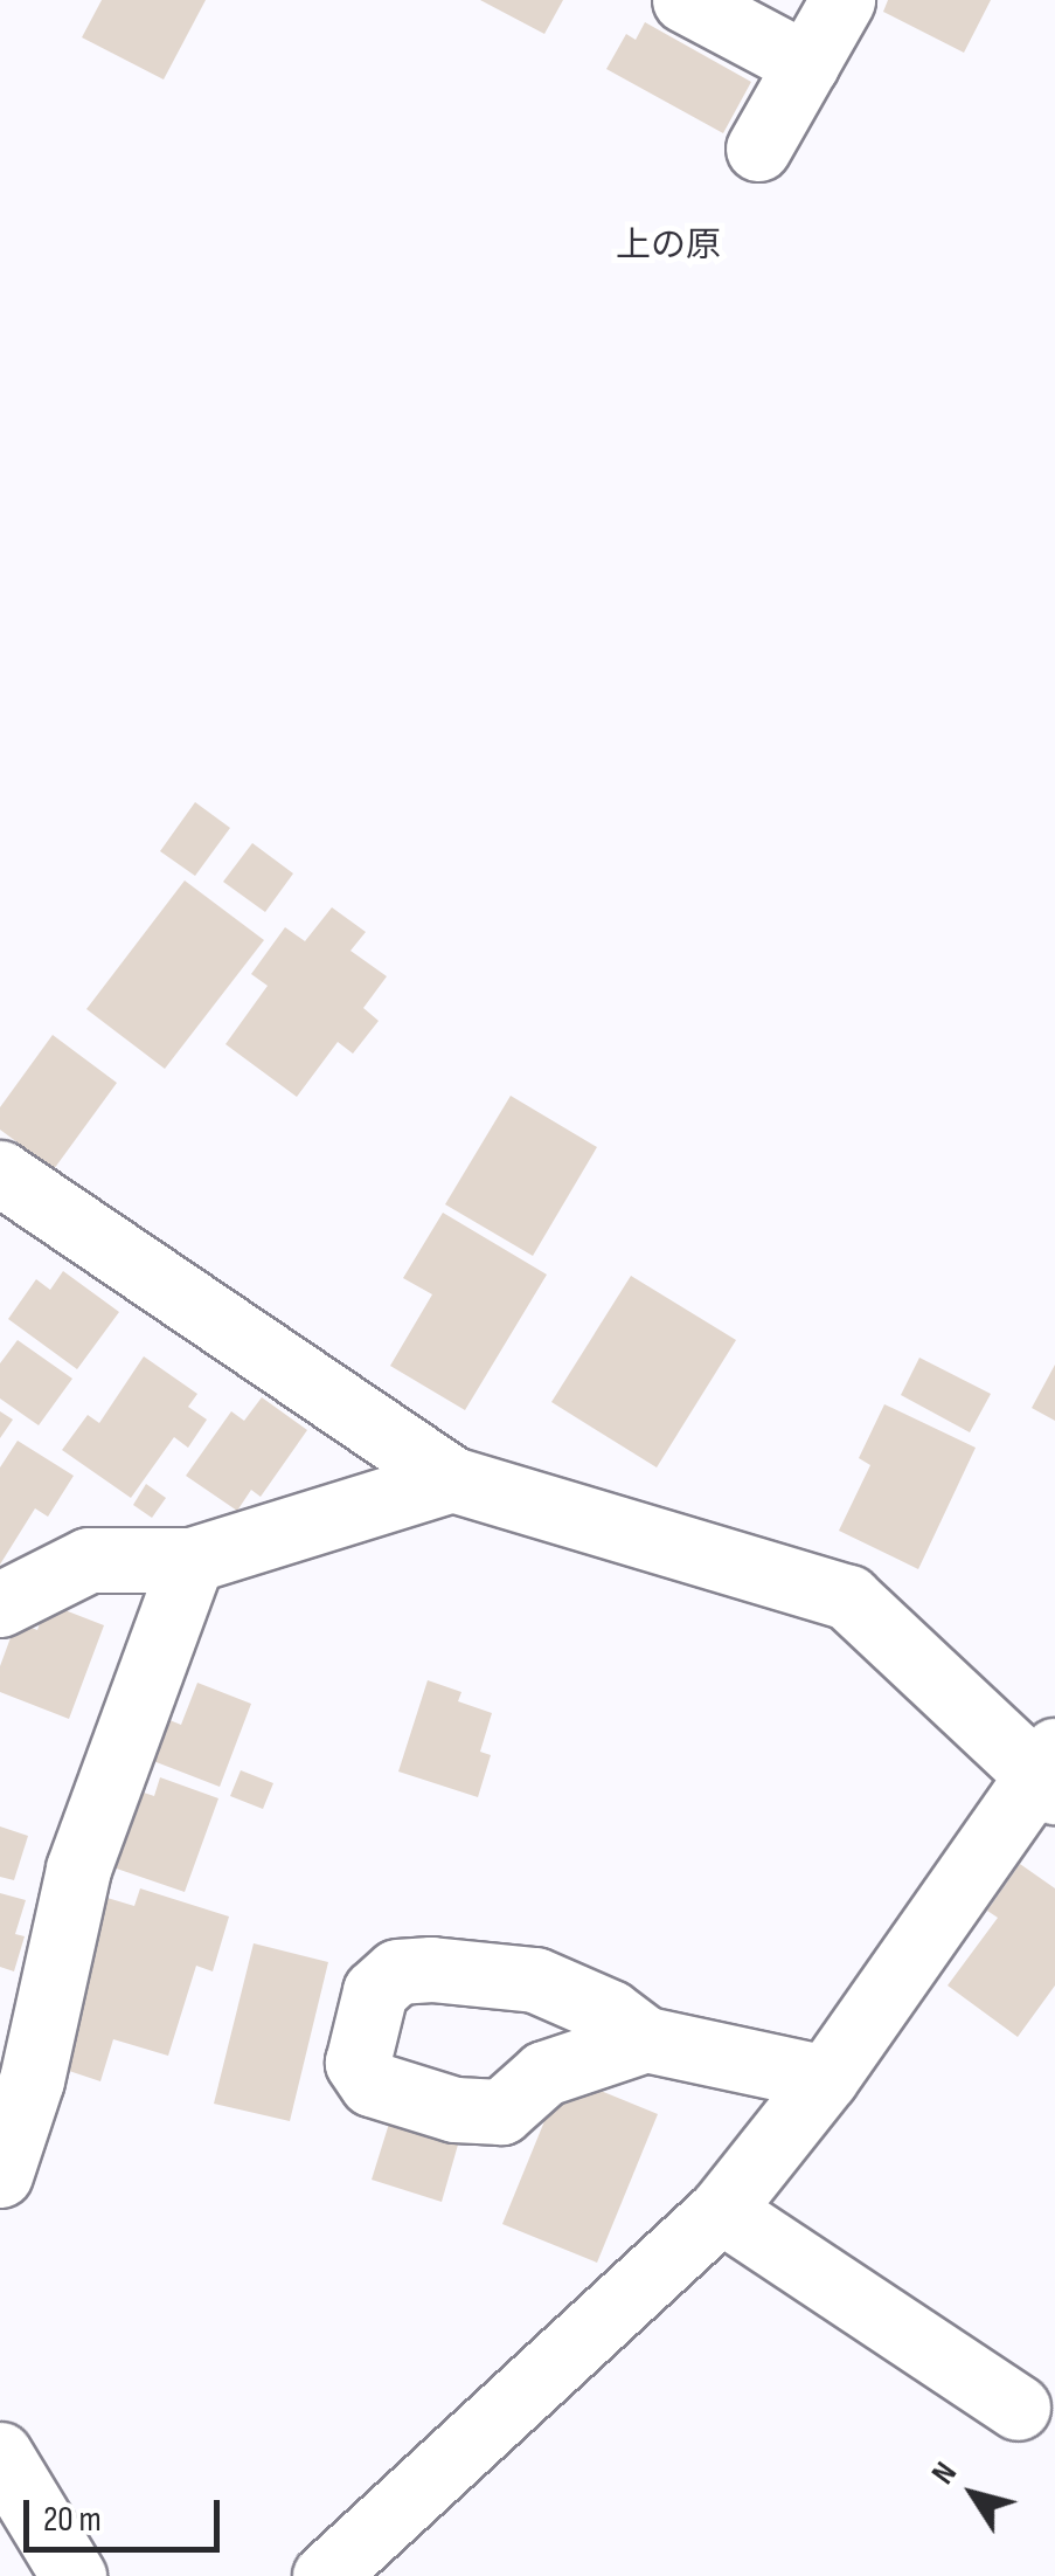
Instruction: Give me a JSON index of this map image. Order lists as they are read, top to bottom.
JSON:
{
  "districts": ["上の原"],
  "scale_bar": "20 m",
  "north": "top left"
}
